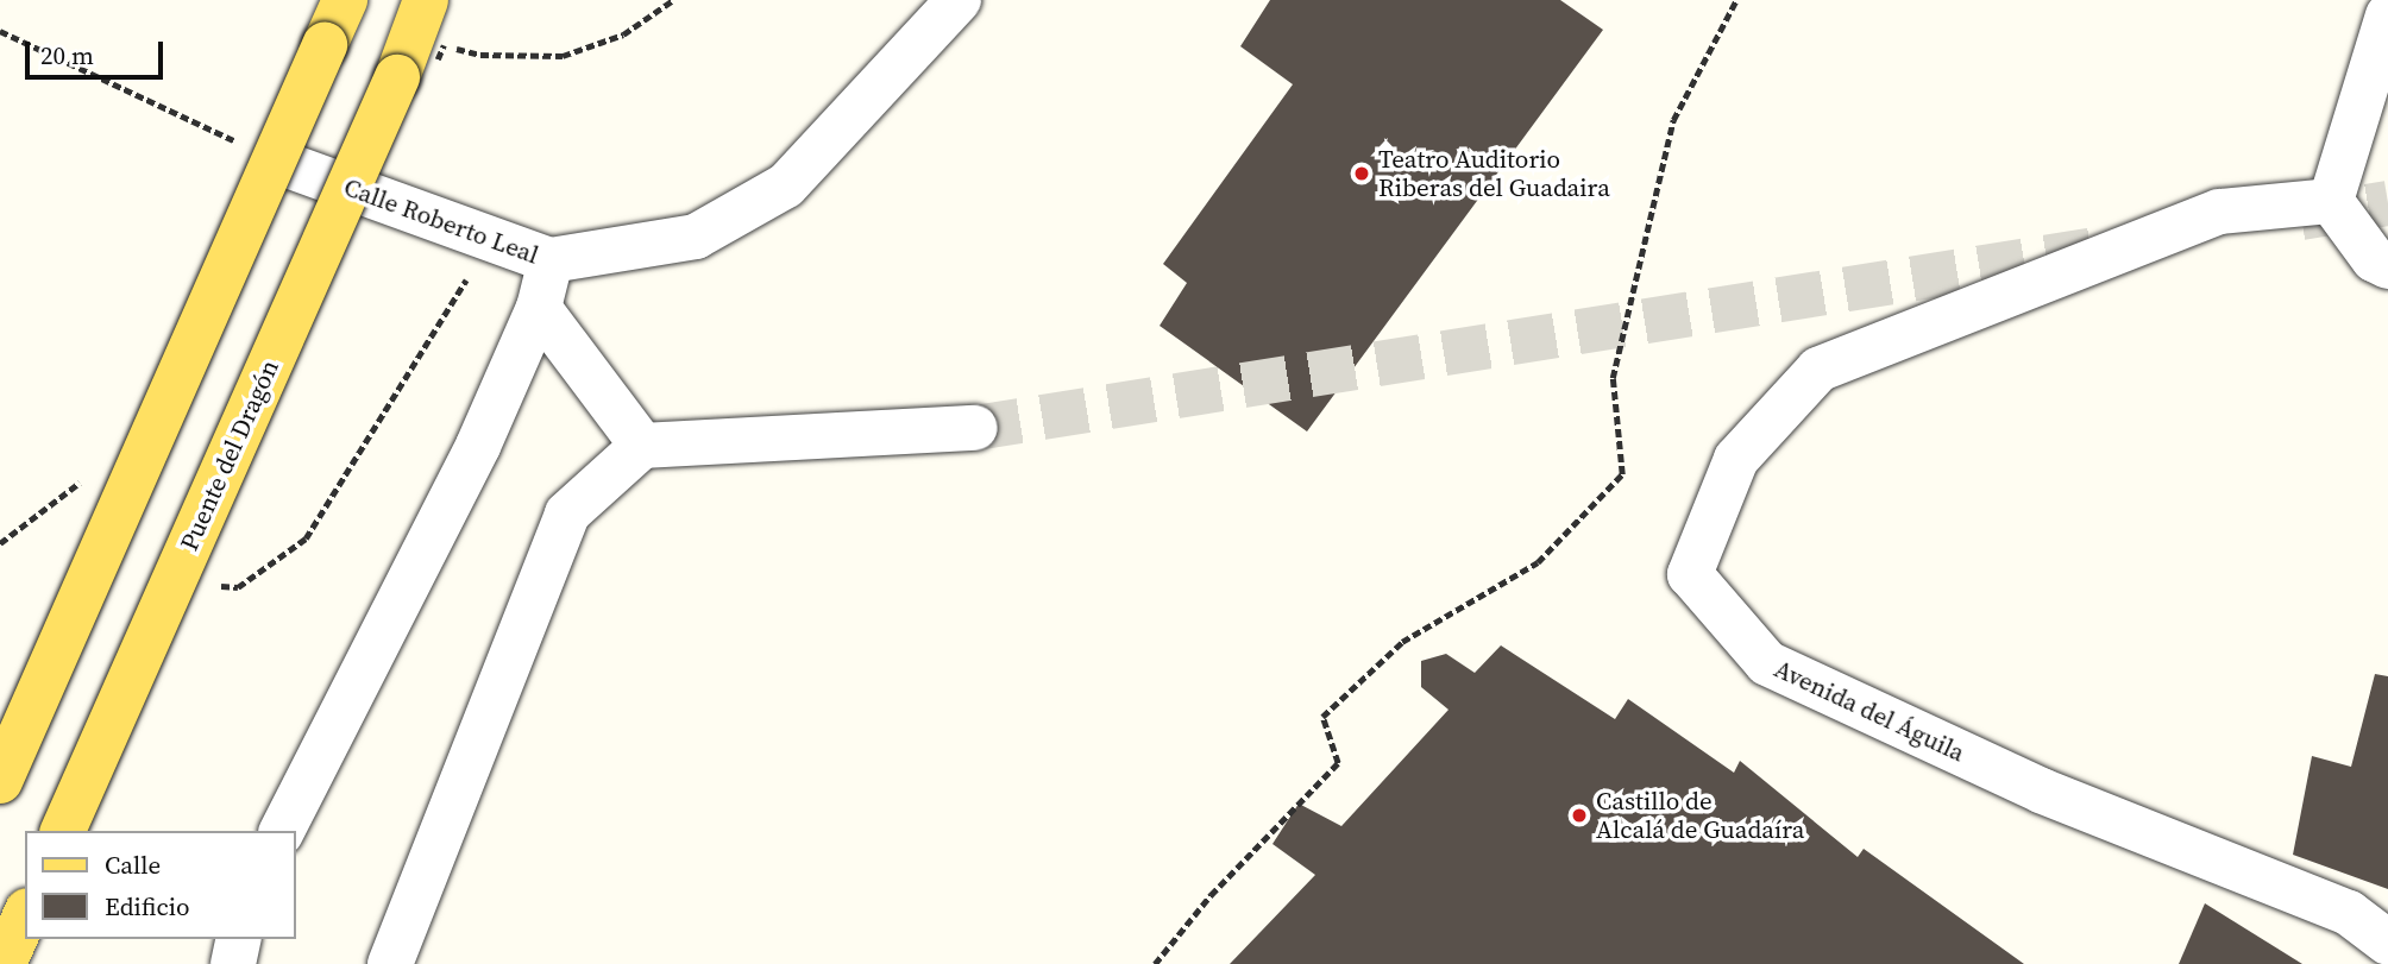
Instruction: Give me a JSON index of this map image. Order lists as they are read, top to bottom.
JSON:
{
  "streets": {
    "main road": ["Puente del Dragón"],
    "street": ["Calle Roberto Leal", "Avenida del Águila"]
  },
  "places": ["Teatro Auditorio Riberas del Guadaira", "Castillo de Alcalá de Guadaíra"],
  "legend": ["Calle", "Edificio"],
  "scale_bar": "20 m"
}
